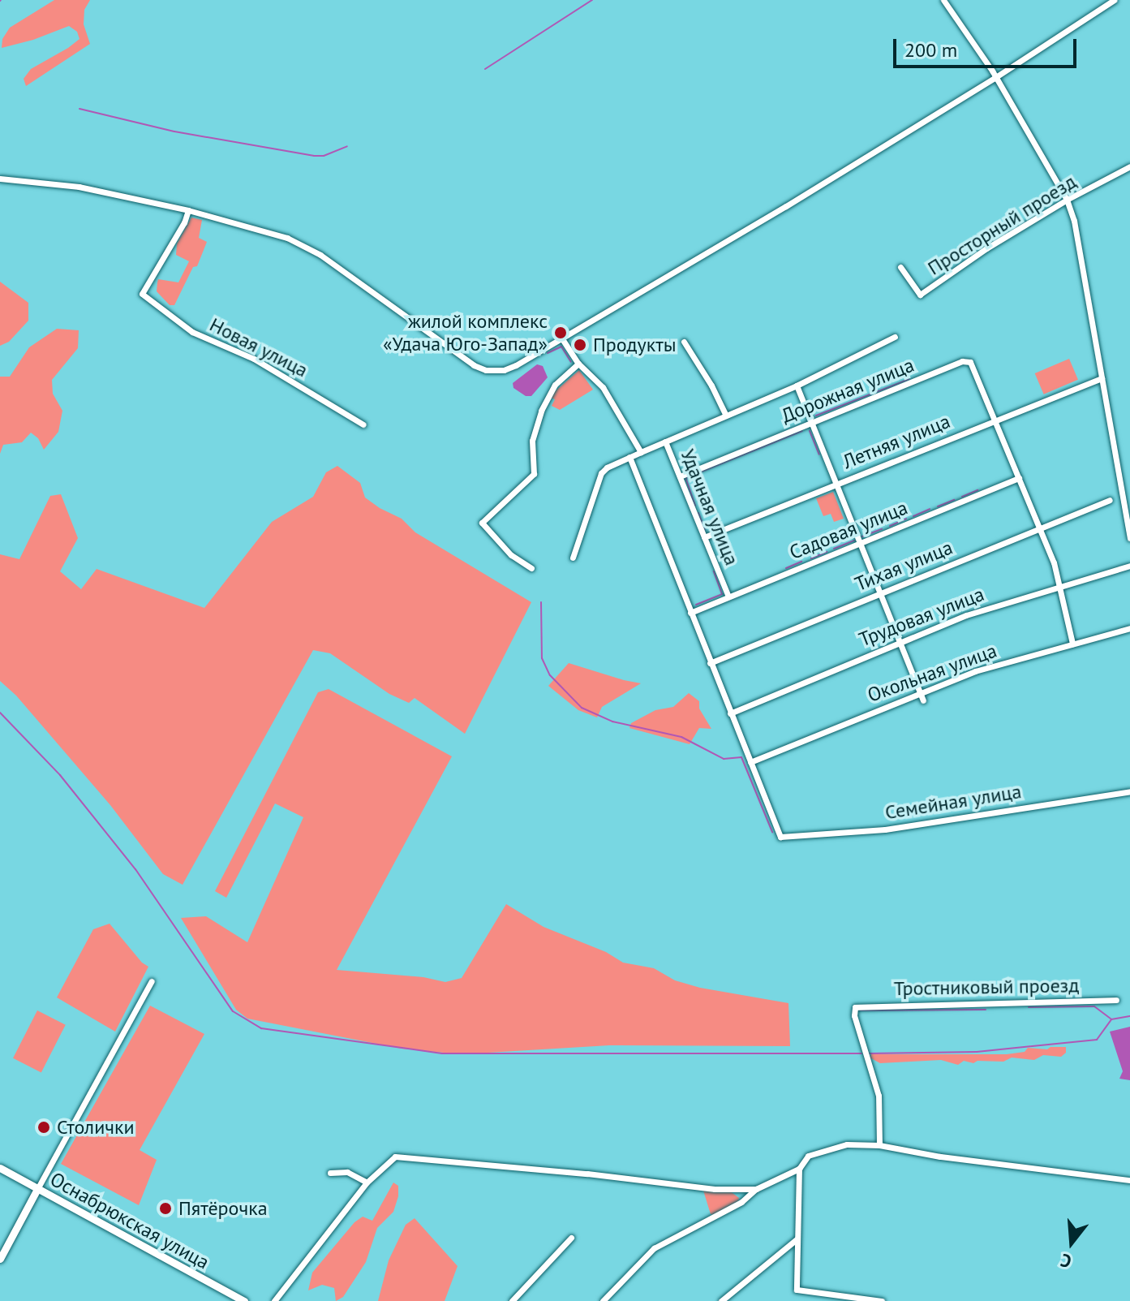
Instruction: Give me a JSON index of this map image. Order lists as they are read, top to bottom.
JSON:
{
  "streets": {
    "street": [
      "Просторный проезд",
      "Новая улица",
      "Дорожная улица",
      "Летняя улица",
      "Удачная улица",
      "Садовая улица",
      "Тихая улица",
      "Трудовая улица",
      "Окольная улица",
      "Семейная улица",
      "Тростниковый проезд",
      "Оснабрюкская улица"
    ]
  },
  "crossings": [
    ["Дорожная улица", "Летняя улица"],
    ["Дорожная улица", "Удачная улица"],
    ["Летняя улица", "Удачная улица"],
    ["Удачная улица", "Садовая улица"],
    ["Окольная улица", "Семейная улица"]
  ],
  "places": [
    "жилой комплекс «Удача Юго-Запад»",
    "Продукты",
    "Столички",
    "Пятёрочка"
  ],
  "scale_bar": "200 m",
  "north": "bottom"
}
